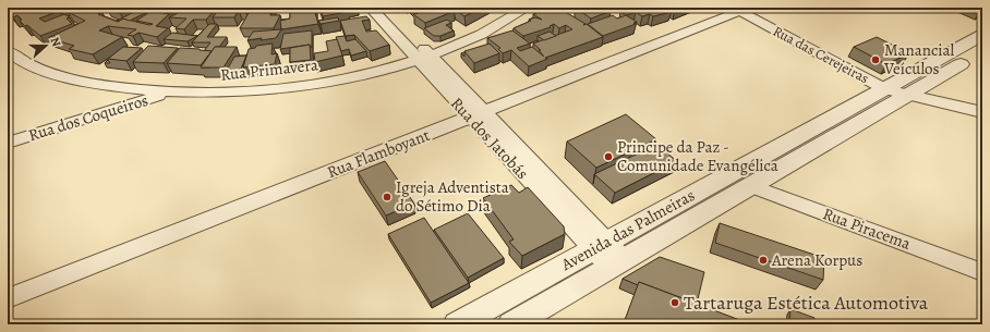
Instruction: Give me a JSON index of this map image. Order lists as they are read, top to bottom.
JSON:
{
  "streets": {
    "street": [
      "Rua das Cerejeiras",
      "Rua Primavera",
      "Rua dos Coqueiros",
      "Rua dos Jatobás",
      "Rua Flamboyant",
      "Rua Piracema",
      "Avenida das Palmeiras"
    ]
  },
  "crossings": [
    ["Rua das Cerejeiras", "Rua Flamboyant"],
    ["Rua das Cerejeiras", "Avenida das Palmeiras"],
    ["Rua Primavera", "Rua dos Coqueiros"],
    ["Rua Primavera", "Rua dos Jatobás"],
    ["Rua dos Jatobás", "Rua Flamboyant"],
    ["Rua dos Jatobás", "Avenida das Palmeiras"],
    ["Rua Piracema", "Avenida das Palmeiras"]
  ],
  "places": [
    "Manancial Veículos",
    "Principe da Paz - Comunidade Evangélica",
    "Igreja Adventista do Sétimo Dia",
    "Arena Korpus",
    "Tartaruga Estética Automotiva"
  ],
  "north": "right"
}
